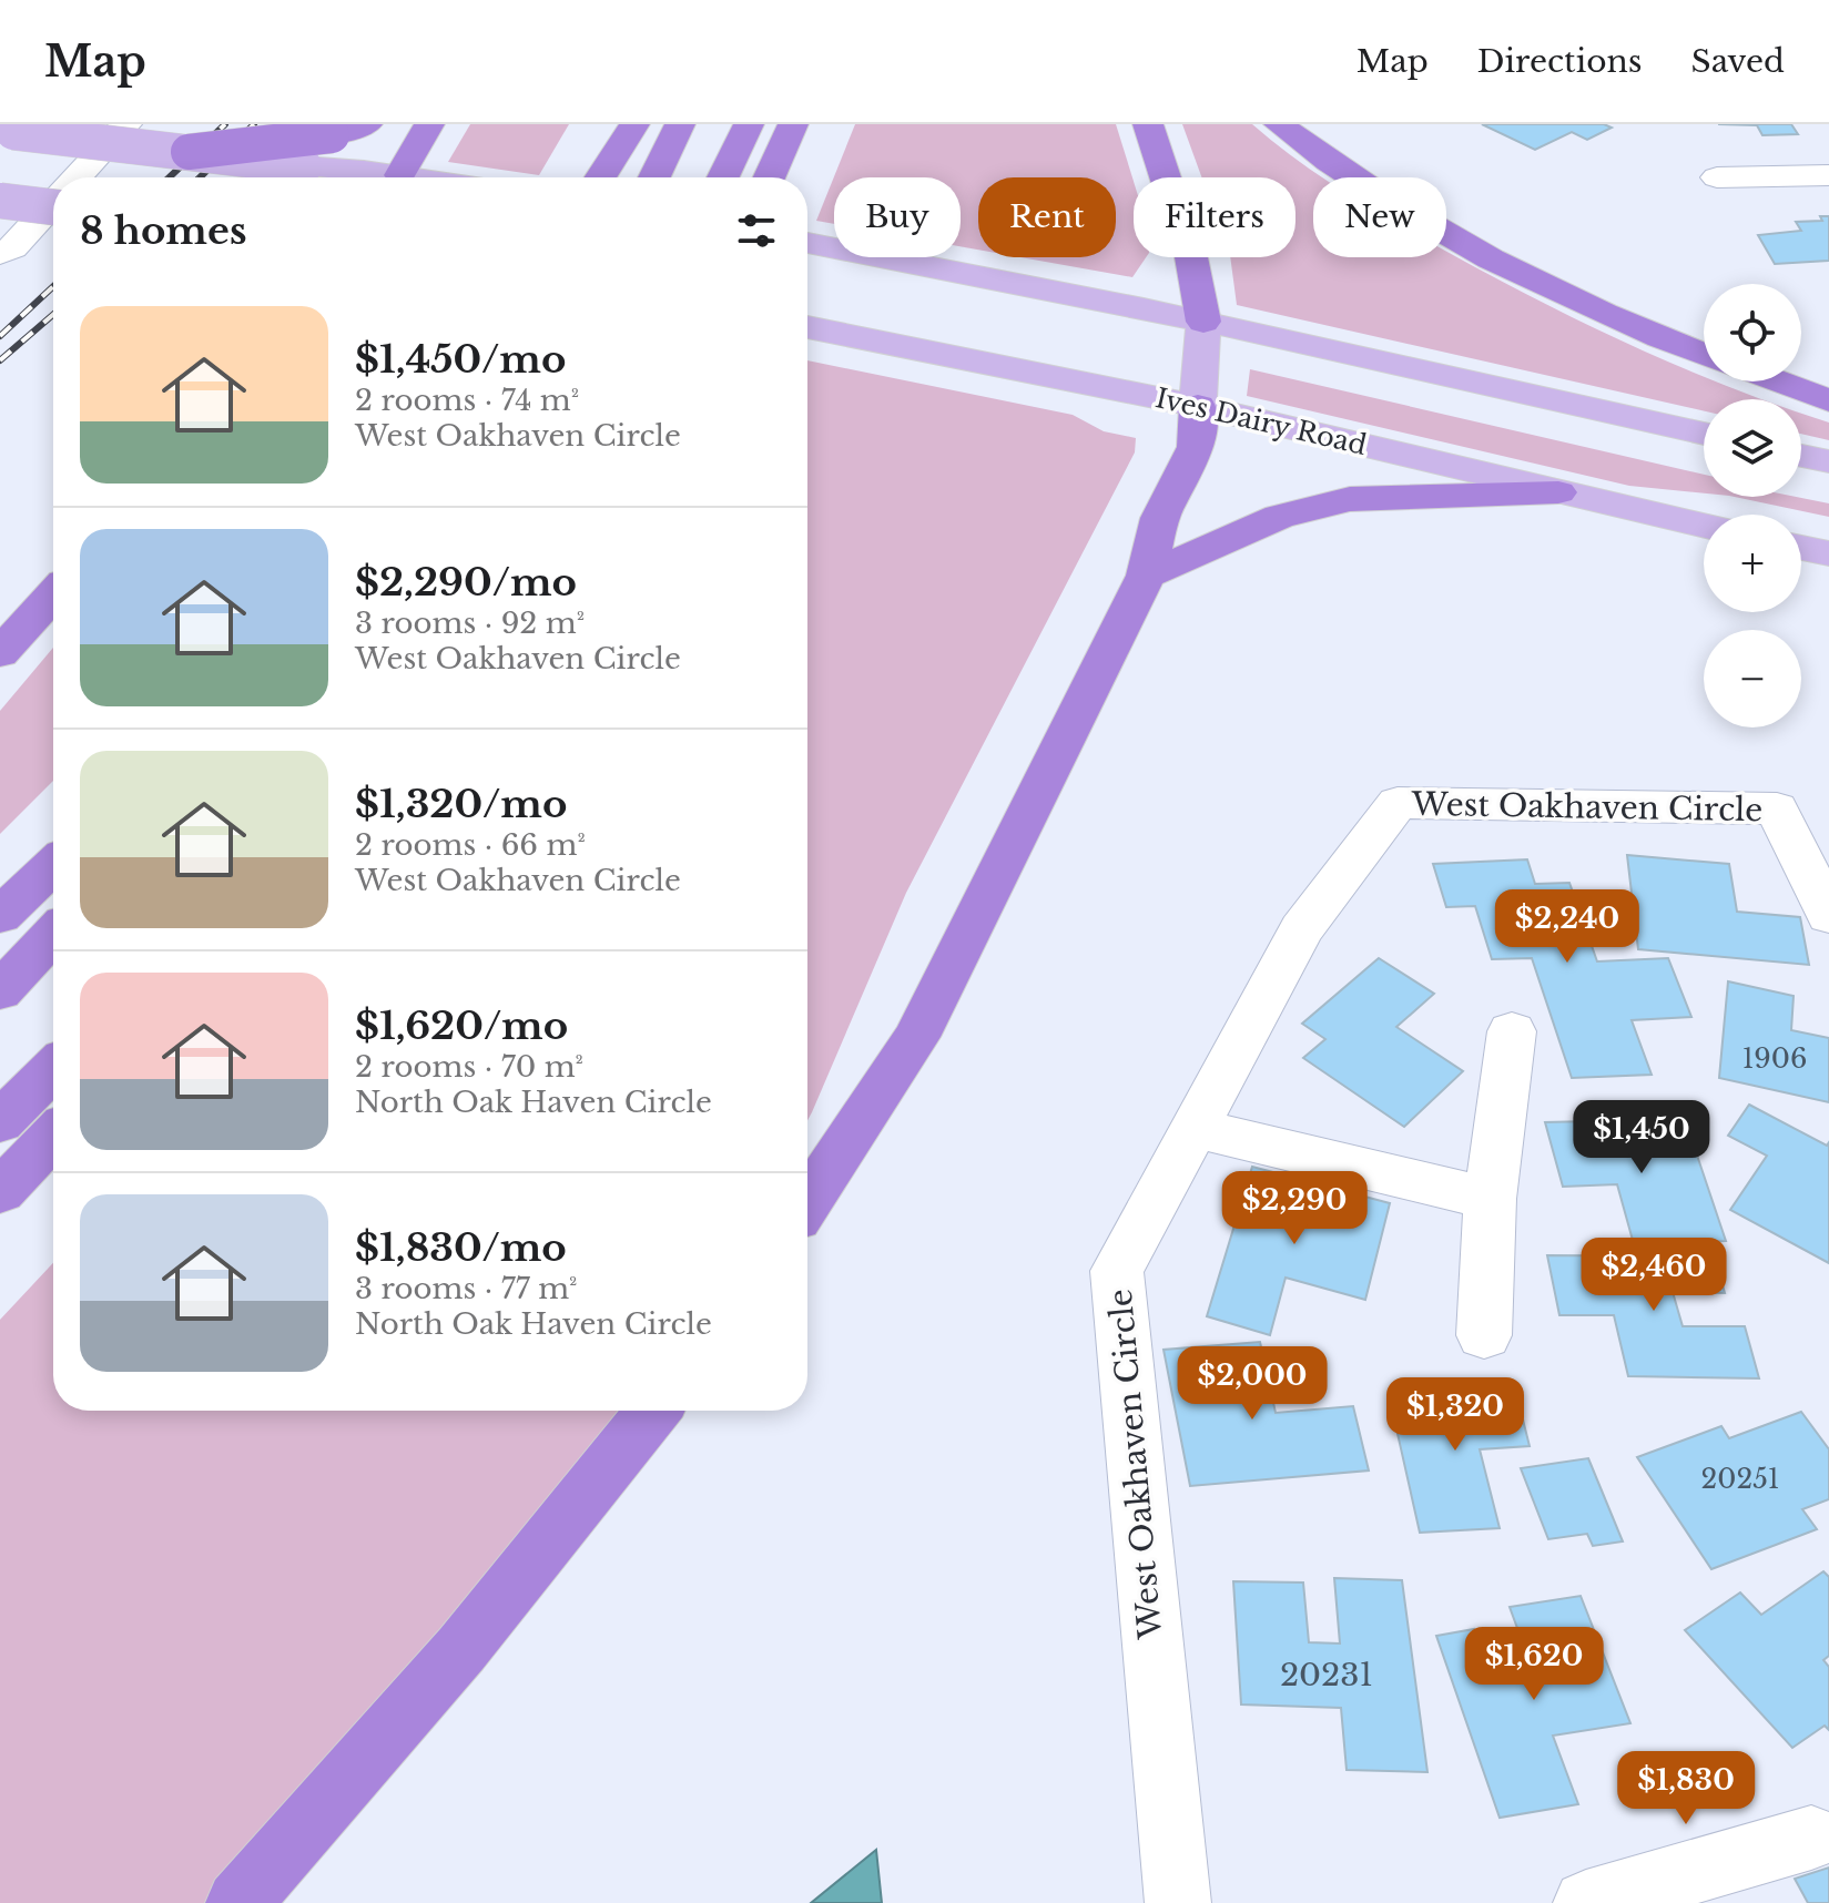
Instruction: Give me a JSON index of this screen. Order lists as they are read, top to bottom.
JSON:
{
  "streets": {
    "main road": ["Ives Dairy Road"],
    "street": ["West Oakhaven Circle"]
  },
  "house_numbers": ["1906", "20251", "20231"],
  "page": {
    "header": "Map",
    "nav": ["Map", "Directions", "Saved"],
    "chip": [
      "Buy",
      "Rent",
      "Filters",
      "New"
    ],
    "heading": "8 homes",
    "map_buttons": ["+", "−"],
    "list": [
      {
        "name": "$1,450/mo",
        "note": "2 rooms · 74 m² · West Oakhaven Circle"
      },
      {
        "name": "$2,290/mo",
        "note": "3 rooms · 92 m² · West Oakhaven Circle"
      },
      {
        "name": "$1,320/mo",
        "note": "2 rooms · 66 m² · West Oakhaven Circle"
      },
      {
        "name": "$1,620/mo",
        "note": "2 rooms · 70 m² · North Oak Haven Circle"
      },
      {
        "name": "$1,830/mo",
        "note": "3 rooms · 77 m² · North Oak Haven Circle"
      }
    ],
    "price": [
      "$2,240",
      "$1,450",
      "$2,290",
      "$2,460",
      "$2,000",
      "$1,320",
      "$1,620",
      "$1,830"
    ]
  }
}
